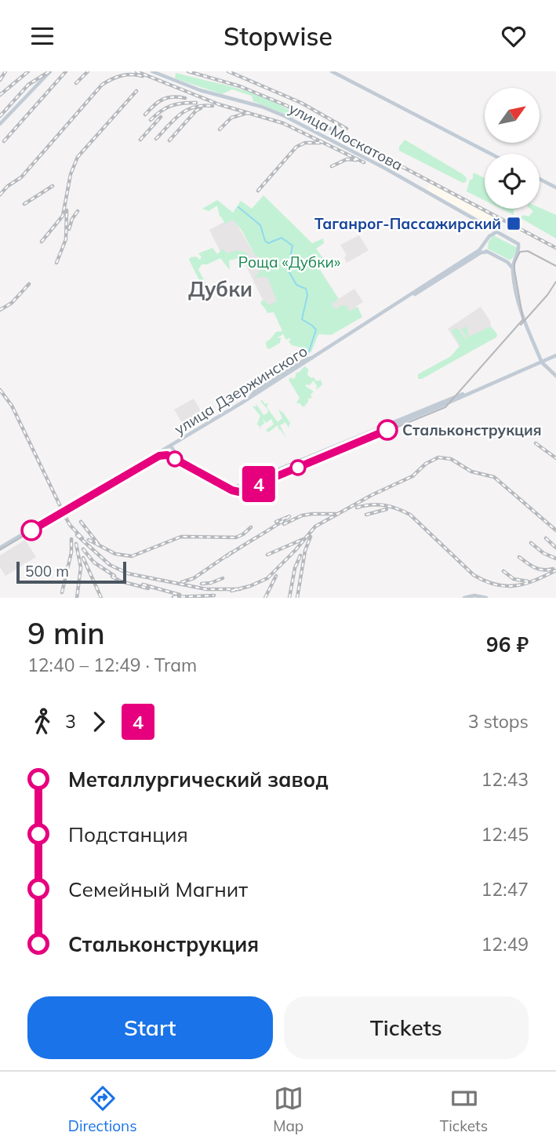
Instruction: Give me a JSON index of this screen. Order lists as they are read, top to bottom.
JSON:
{
  "streets": {
    "main road": ["улица Москатова", "улица Дзержинского"]
  },
  "districts": ["Дубки"],
  "parks": ["Роща «Дубки»"],
  "places": {
    "transit": ["Таганрог-Пассажирский"],
    "other": ["Стальконструкция"]
  },
  "lines": ["tram line 4"],
  "scale_bar": "500 m",
  "north": "top right",
  "page": {
    "header": "Stopwise",
    "on_map": "4",
    "scale": "500 m",
    "heading": ["9 min", "12:40 – 12:49 · Tram", "96 ₽"],
    "legs": ["3", "4", "3 stops"],
    "list": [
      {
        "name": "Металлургический завод",
        "value": "12:43"
      },
      {
        "name": "Подстанция",
        "value": "12:45"
      },
      {
        "name": "Семейный Магнит",
        "value": "12:47"
      },
      {
        "name": "Стальконструкция",
        "value": "12:49"
      }
    ],
    "buttons": ["Start", "Tickets"],
    "tabs": ["Directions", "Map", "Tickets"]
  }
}
